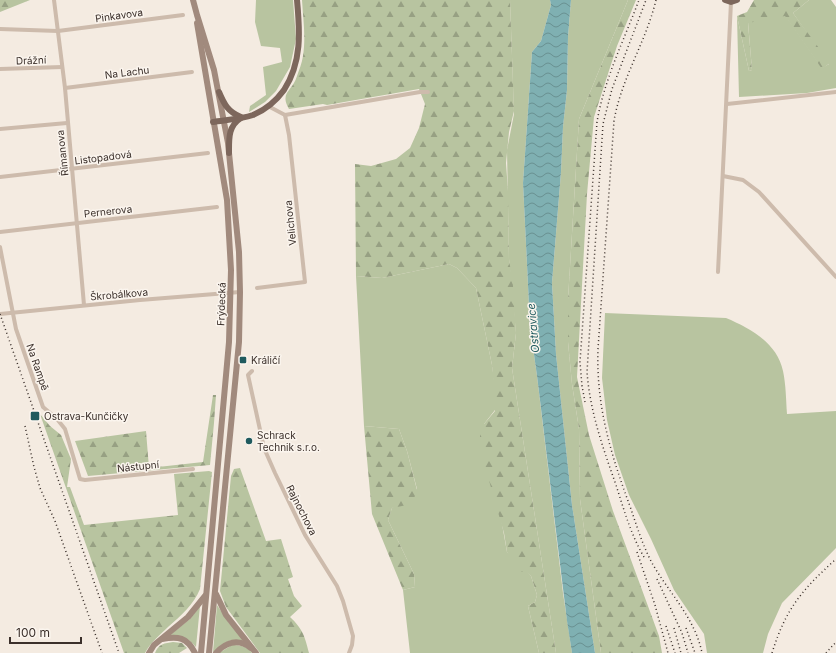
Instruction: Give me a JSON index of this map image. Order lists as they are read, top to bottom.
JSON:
{
  "streets": {
    "main road": ["Frýdecká"],
    "street": [
      "Pinkavova",
      "Drážní",
      "Na Lachu",
      "Římanova",
      "Listopadová",
      "Pernerova",
      "Velichova",
      "Škrobálkova",
      "Na Rampě",
      "Nástupní",
      "Rajnochova"
    ]
  },
  "crossings": [
    ["Pinkavova", "Římanova"],
    ["Drážní", "Římanova"],
    ["Na Lachu", "Římanova"],
    ["Římanova", "Listopadová"],
    ["Římanova", "Pernerova"],
    ["Římanova", "Škrobálkova"],
    ["Škrobálkova", "Frýdecká"],
    ["Škrobálkova", "Na Rampě"],
    ["Na Rampě", "Nástupní"]
  ],
  "water": ["Ostravice"],
  "places": {
    "transit": ["Králičí", "Ostrava-Kunčičky"],
    "other": ["Schrack Technik s.r.o."]
  },
  "scale_bar": "100 m"
}
